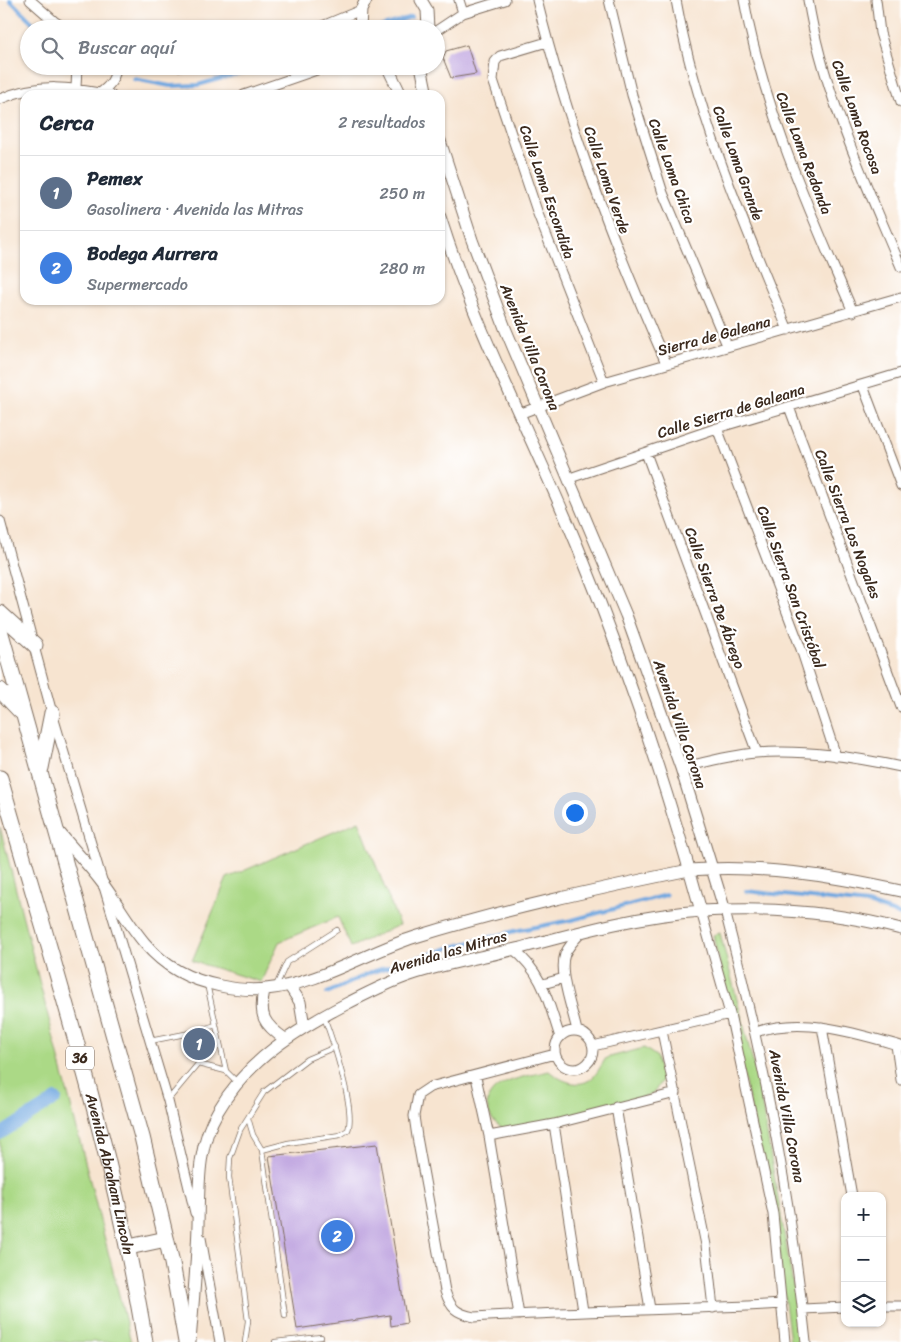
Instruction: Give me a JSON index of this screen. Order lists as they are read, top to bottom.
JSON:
{
  "streets": {
    "main road": ["36", "Avenida Abraham Lincoln"],
    "street": [
      "Calle Loma Rocosa",
      "Calle Loma Redonda",
      "Calle Loma Grande",
      "Calle Loma Chica",
      "Calle Loma Verde",
      "Calle Loma Escondida",
      "Sierra de Galeana",
      "Avenida Villa Corona",
      "Calle Sierra de Galeana",
      "Calle Sierra Los Nogales",
      "Calle Sierra San Cristóbal",
      "Calle Sierra De Ábrego",
      "Avenida las Mitras"
    ]
  },
  "crossings": [
    ["Calle Loma Redonda", "Sierra de Galeana"],
    ["Calle Loma Grande", "Sierra de Galeana"],
    ["Calle Loma Chica", "Sierra de Galeana"],
    ["Calle Loma Verde", "Calle Loma Escondida"],
    ["Calle Loma Verde", "Sierra de Galeana"],
    ["Calle Loma Escondida", "Sierra de Galeana"],
    ["Sierra de Galeana", "Avenida Villa Corona"],
    ["Avenida Villa Corona", "Calle Sierra de Galeana"],
    ["Avenida Villa Corona", "Avenida las Mitras"],
    ["Calle Sierra de Galeana", "Calle Sierra Los Nogales"],
    ["Calle Sierra de Galeana", "Calle Sierra San Cristóbal"],
    ["Calle Sierra de Galeana", "Calle Sierra De Ábrego"],
    ["Avenida las Mitras", "36"]
  ],
  "page": {
    "search": "Buscar aquí",
    "heading": ["Cerca", "2 resultados"],
    "list": [
      {
        "mark": "1",
        "name": "Pemex",
        "note": "Gasolinera · Avenida las Mitras",
        "value": "250 m"
      },
      {
        "mark": "2",
        "name": "Bodega Aurrera",
        "note": "Supermercado",
        "value": "280 m"
      }
    ],
    "pins": ["1", "2"],
    "map_buttons": ["+", "−"]
  }
}
